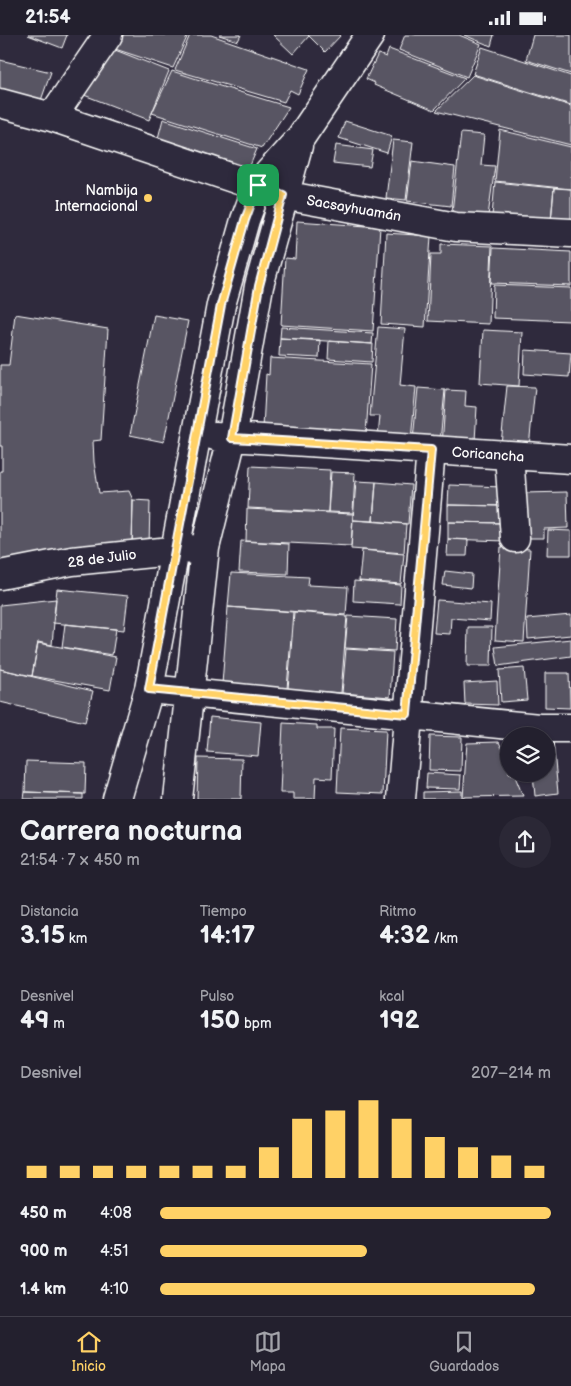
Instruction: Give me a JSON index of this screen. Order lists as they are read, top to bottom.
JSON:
{
  "streets": {
    "street": ["Sacsayhuamán", "Coricancha", "28 de Julio"]
  },
  "places": ["Nambija Internacional"],
  "page": {
    "status": "21:54",
    "heading": ["Carrera nocturna", "21:54 · 7 × 450 m"],
    "stats": [
      ["Distancia", "3.15 km"],
      ["Tiempo", "14:17"],
      ["Ritmo", "4:32 /km"],
      ["Desnivel", "49 m"],
      ["Pulso", "150 bpm"],
      ["kcal", "192"]
    ],
    "chart": ["Desnivel", "207–214 m"],
    "list": [
      {
        "name": "450 m",
        "note": "4:08"
      },
      {
        "name": "900 m",
        "note": "4:51"
      },
      {
        "name": "1.4 km",
        "note": "4:10"
      }
    ],
    "tabs": ["Inicio", "Mapa", "Guardados"]
  }
}
